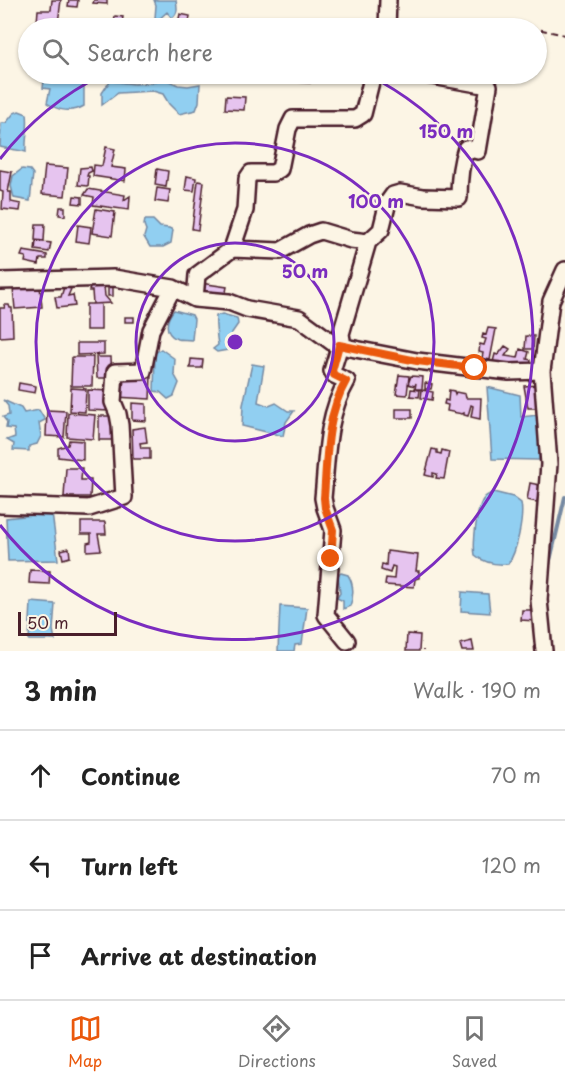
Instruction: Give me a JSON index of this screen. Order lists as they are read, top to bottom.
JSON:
{
  "scale_bar": "50 m",
  "page": {
    "search": "Search here",
    "scale": "50 m",
    "heading": ["3 min", "Walk · 190 m"],
    "list": [
      ["Continue", "70 m"],
      ["Turn left", "120 m"],
      "Arrive at destination"
    ],
    "nav": ["Map", "Directions", "Saved"]
  },
  "rings": ["150 m", "100 m", "50 m"]
}
